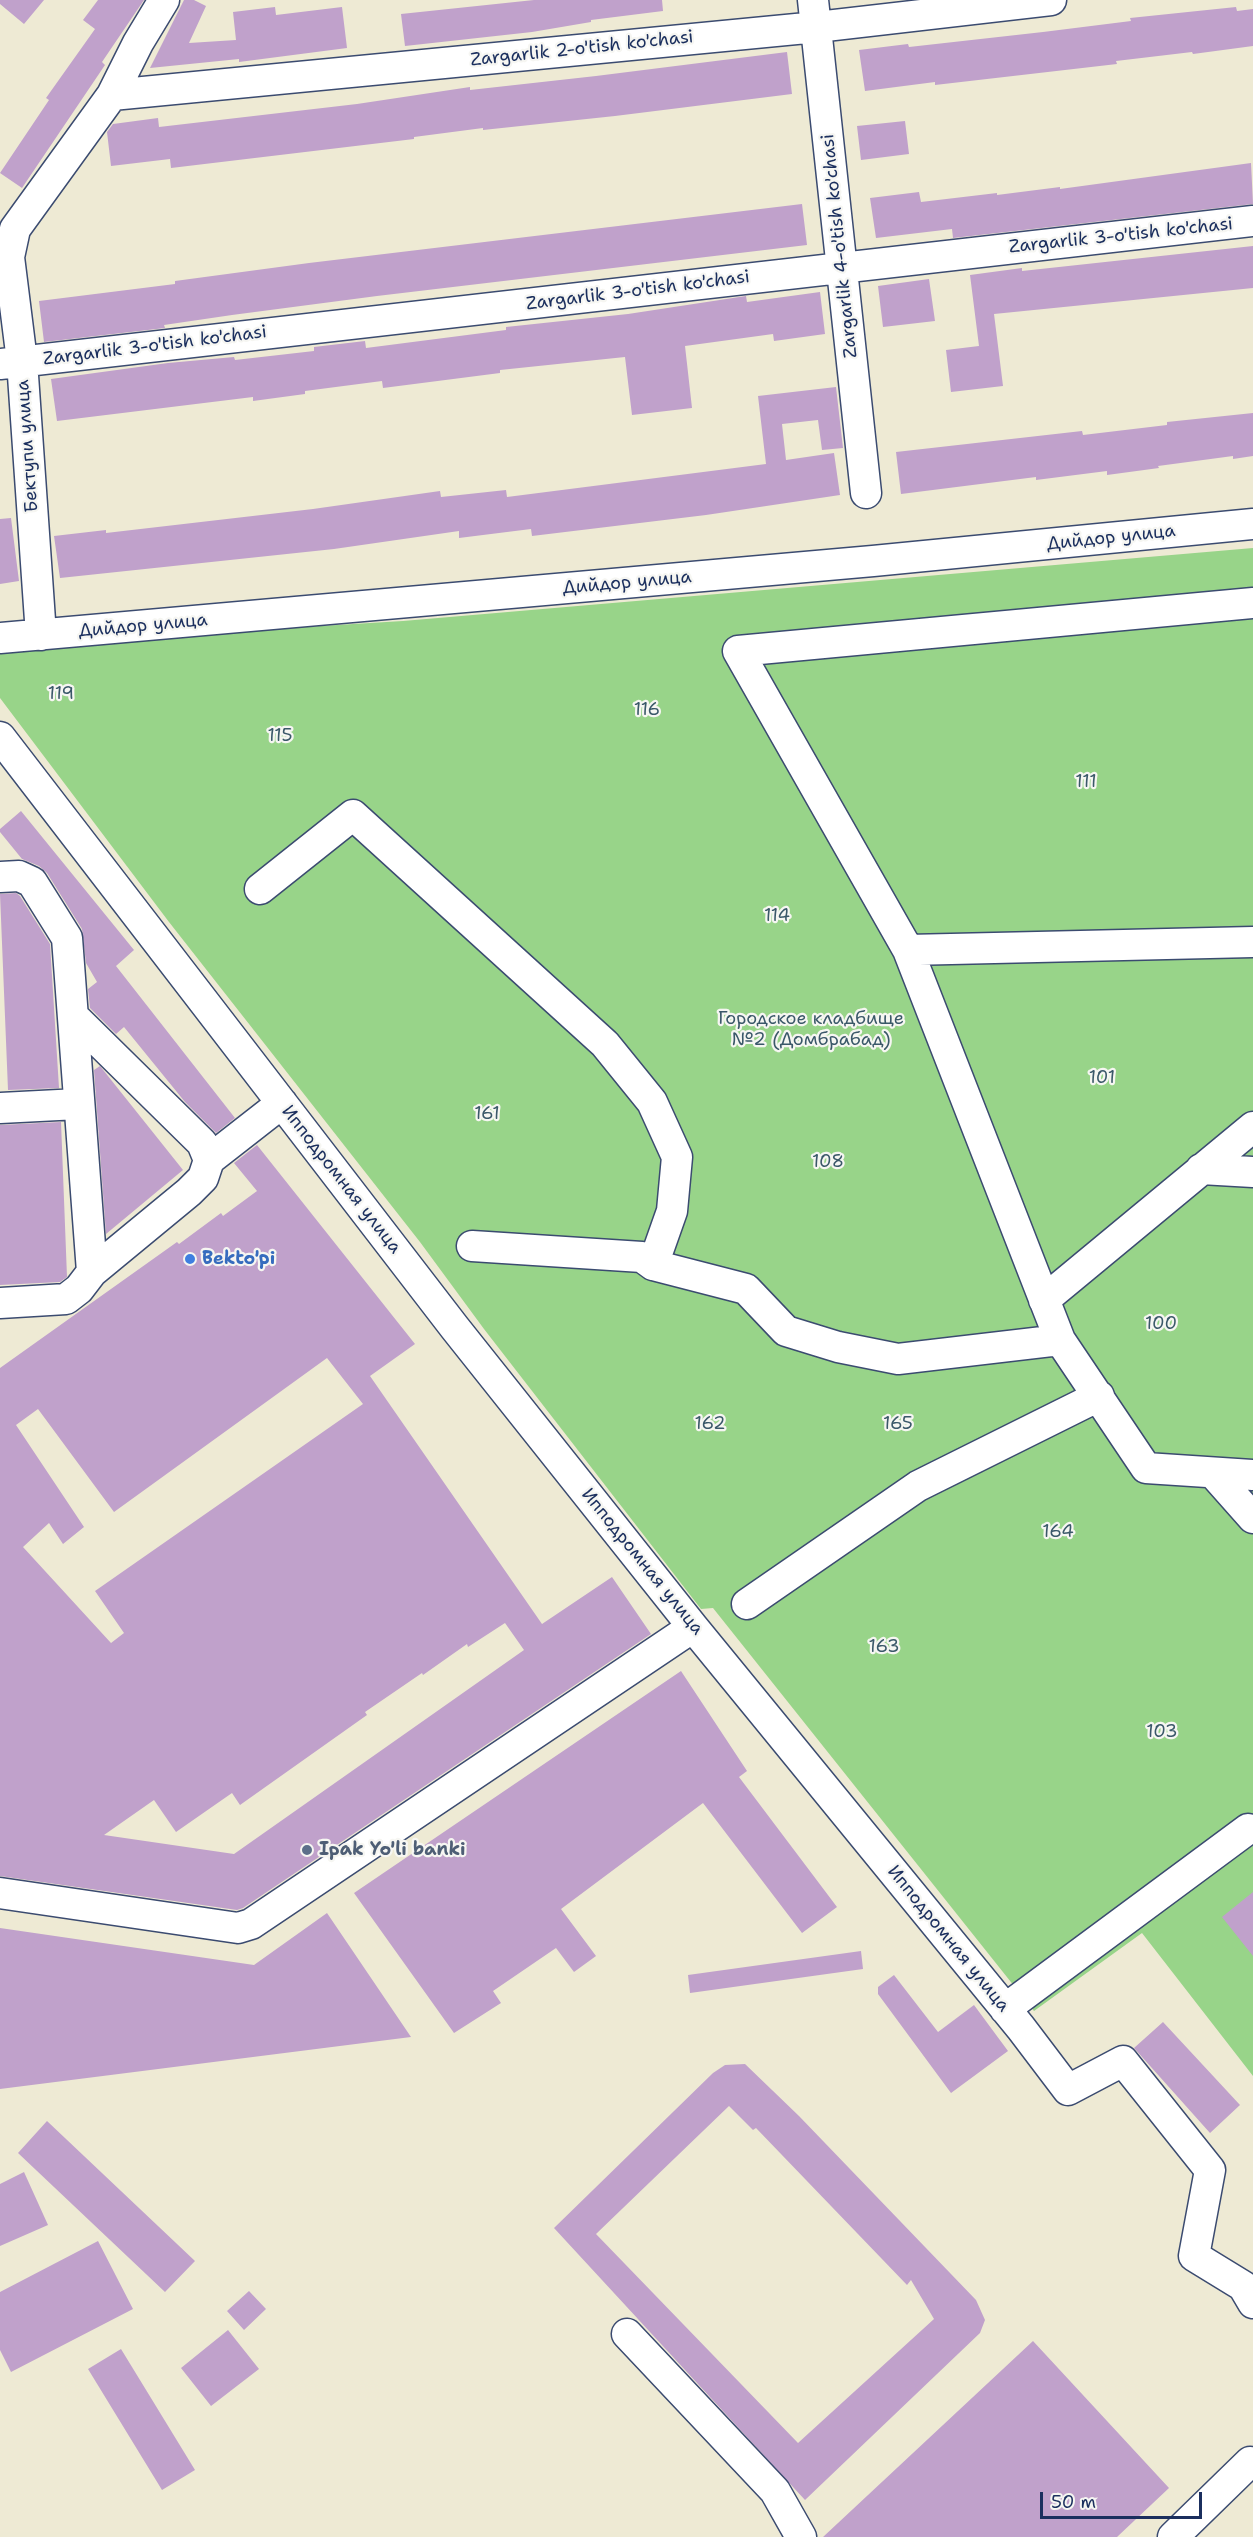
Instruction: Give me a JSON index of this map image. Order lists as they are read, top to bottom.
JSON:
{
  "streets": {
    "street": [
      "Zargarlik 2-o'tish ko'chasi",
      "Zargarlik 3-o'tish ko'chasi",
      "Zargarlik 4-o'tish ko'chasi",
      "Бектупи улица",
      "Дийдор улица",
      "Ипподромная улица"
    ]
  },
  "crossings": [
    ["Zargarlik 2-o'tish ko'chasi", "Zargarlik 4-o'tish ko'chasi"],
    ["Zargarlik 2-o'tish ko'chasi", "Бектупи улица"],
    ["Zargarlik 3-o'tish ko'chasi", "Zargarlik 4-o'tish ko'chasi"],
    ["Zargarlik 3-o'tish ko'chasi", "Бектупи улица"],
    ["Бектупи улица", "Дийдор улица"]
  ],
  "parks": [
    "119",
    "116",
    "115",
    "111",
    "114",
    "Городское кладбище №2 (Домбрабад)",
    "101",
    "161",
    "108",
    "100",
    "162",
    "165",
    "164",
    "163",
    "103"
  ],
  "places": ["Bekto'pi", "Ipak Yo'li banki"],
  "scale_bar": "50 m"
}
